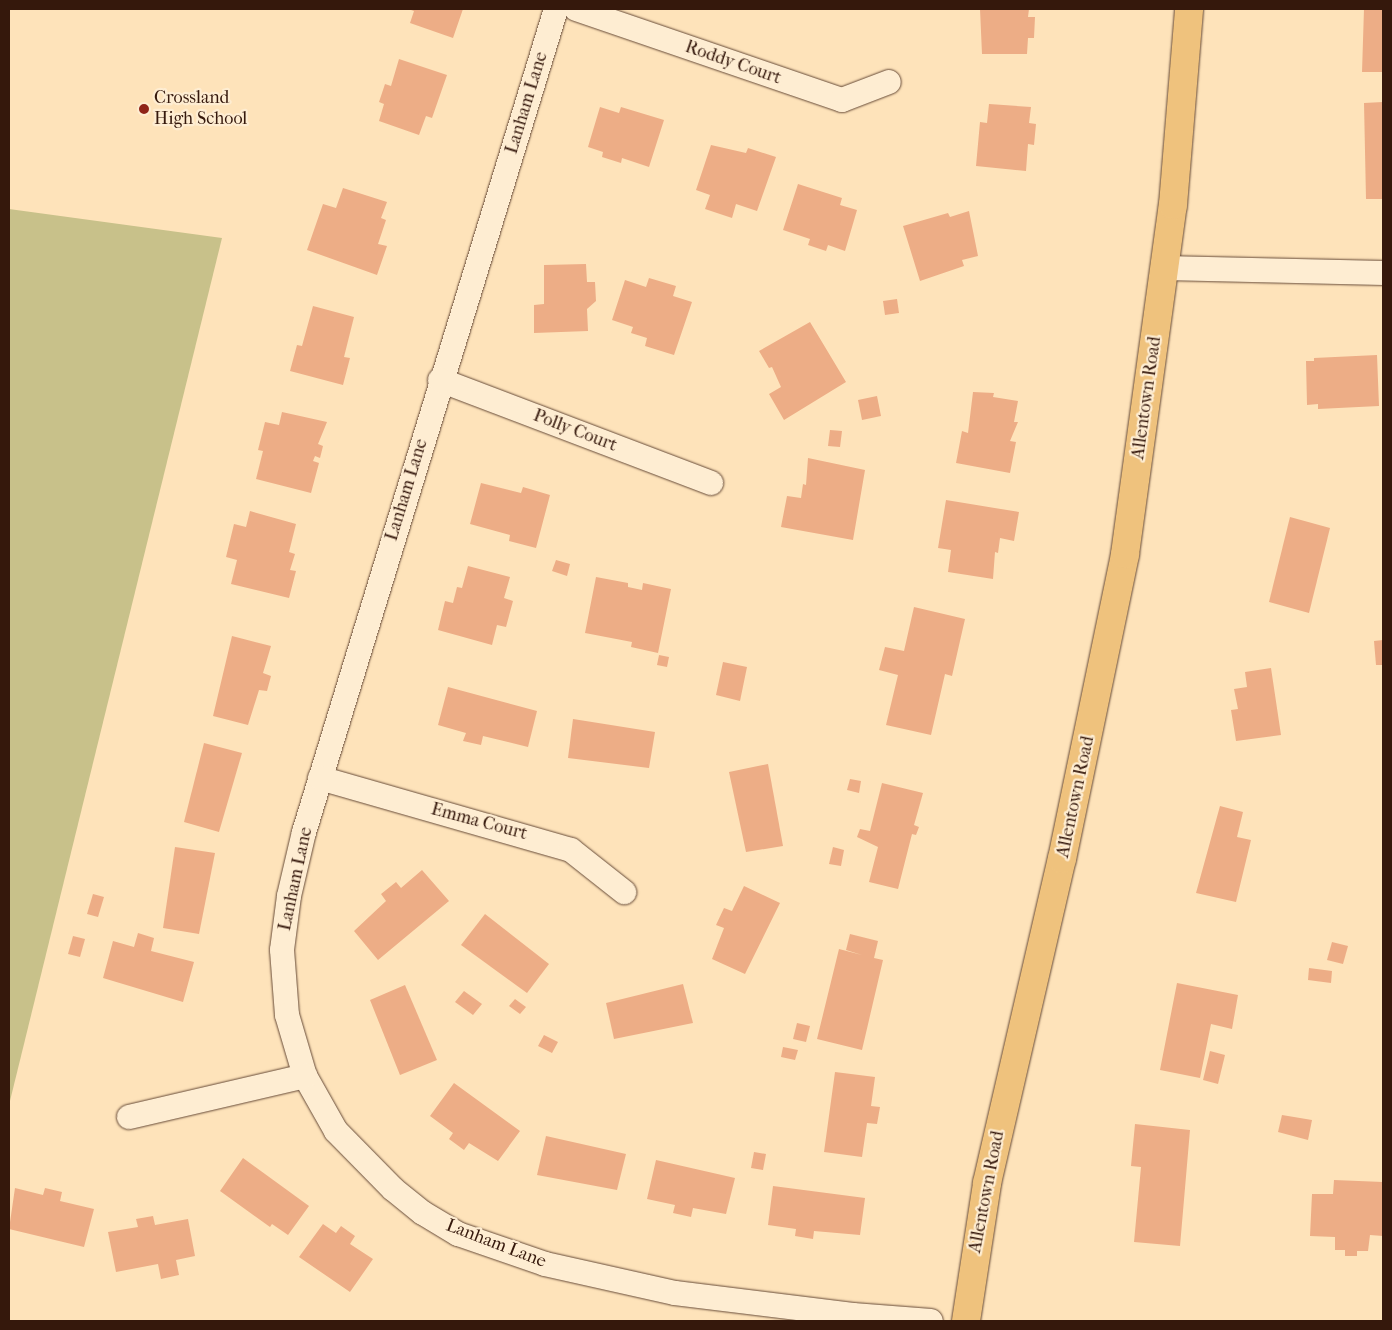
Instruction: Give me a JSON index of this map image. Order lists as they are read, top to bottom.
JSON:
{
  "streets": {
    "main road": ["Allentown Road"],
    "street": [
      "Roddy Court",
      "Lanham Lane",
      "Polly Court",
      "Emma Court"
    ]
  },
  "crossings": [
    ["Lanham Lane", "Polly Court"],
    ["Lanham Lane", "Emma Court"]
  ],
  "places": ["Crossland High School"]
}
